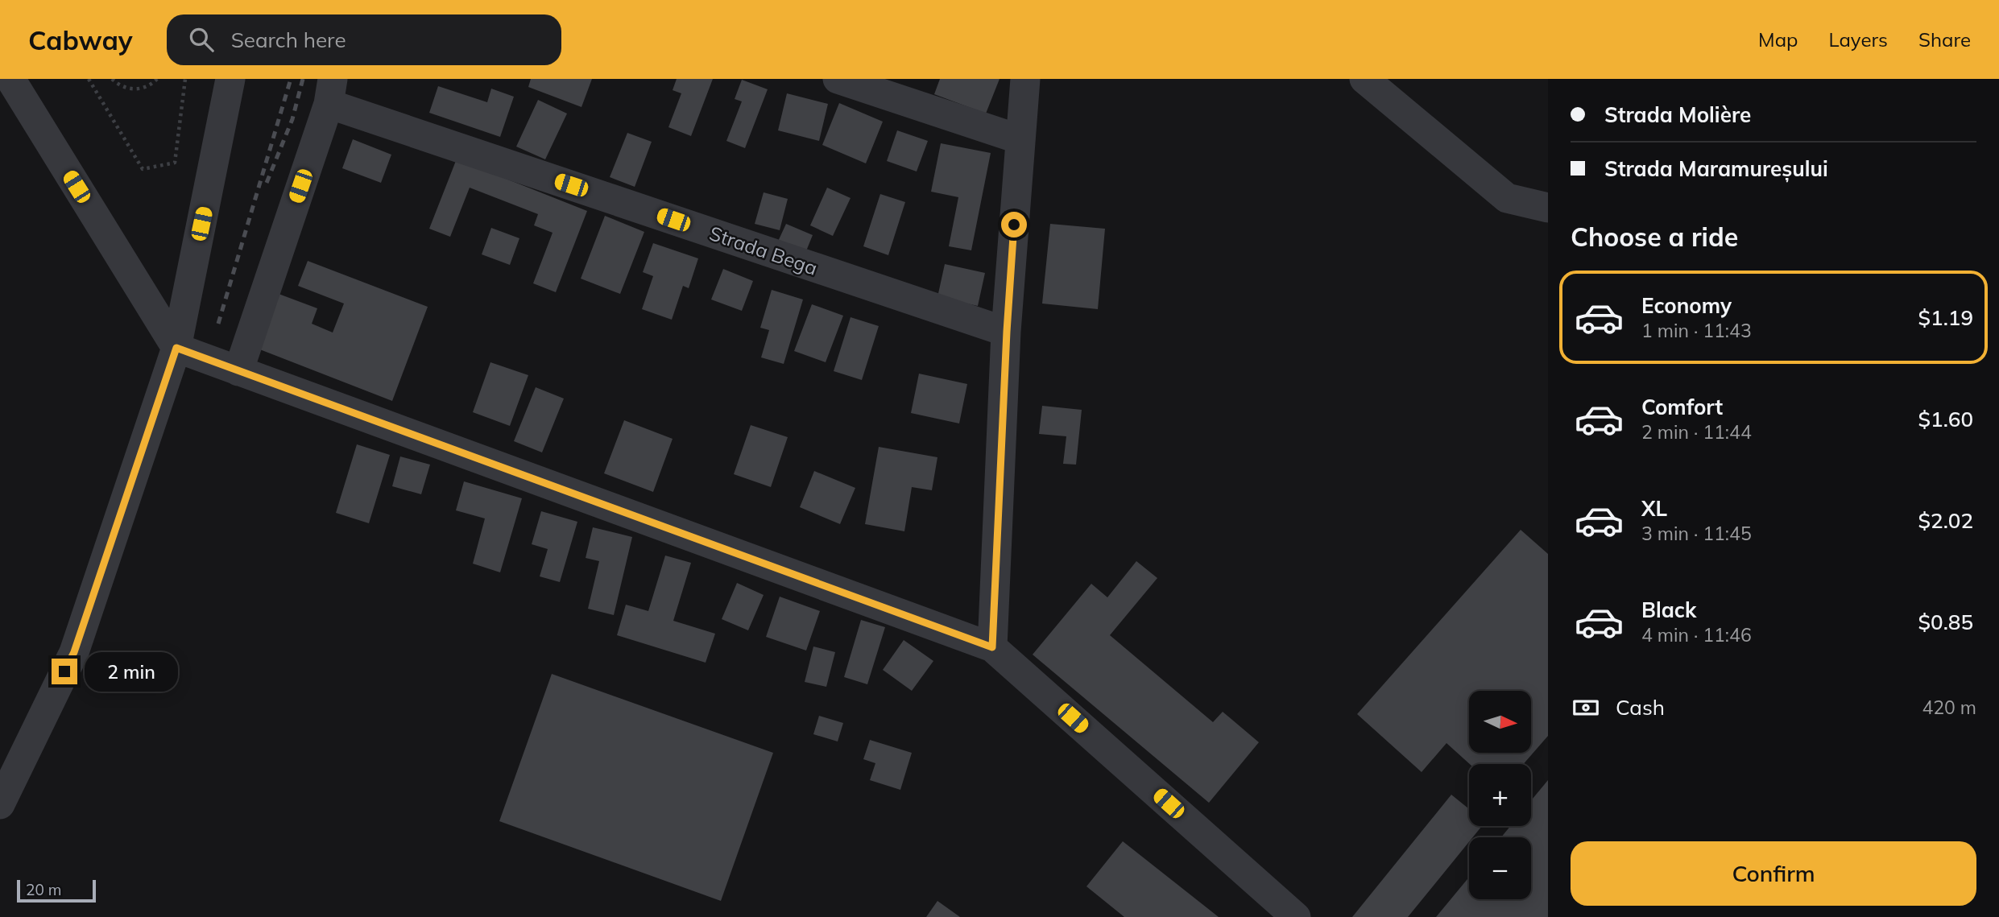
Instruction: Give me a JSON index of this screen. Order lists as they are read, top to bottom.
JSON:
{
  "streets": {
    "street": ["Strada Bega"]
  },
  "scale_bar": "20 m",
  "north": "right",
  "page": {
    "header": "Cabway",
    "search": "Search here",
    "nav": ["Map", "Layers", "Share"],
    "banner": ["Strada Molière", "Strada Maramureșului"],
    "heading": "Choose a ride",
    "list": [
      {
        "name": "Economy",
        "note": "1 min · 11:43",
        "value": "$1.19"
      },
      {
        "name": "Comfort",
        "note": "2 min · 11:44",
        "value": "$1.60"
      },
      {
        "name": "XL",
        "note": "3 min · 11:45",
        "value": "$2.02"
      },
      {
        "name": "Black",
        "note": "4 min · 11:46",
        "value": "$0.85"
      }
    ],
    "bubble": "2 min",
    "pay": ["Cash", "420 m"],
    "map_buttons": ["+", "−"],
    "buttons": "Confirm",
    "scale": "20 m"
  }
}
